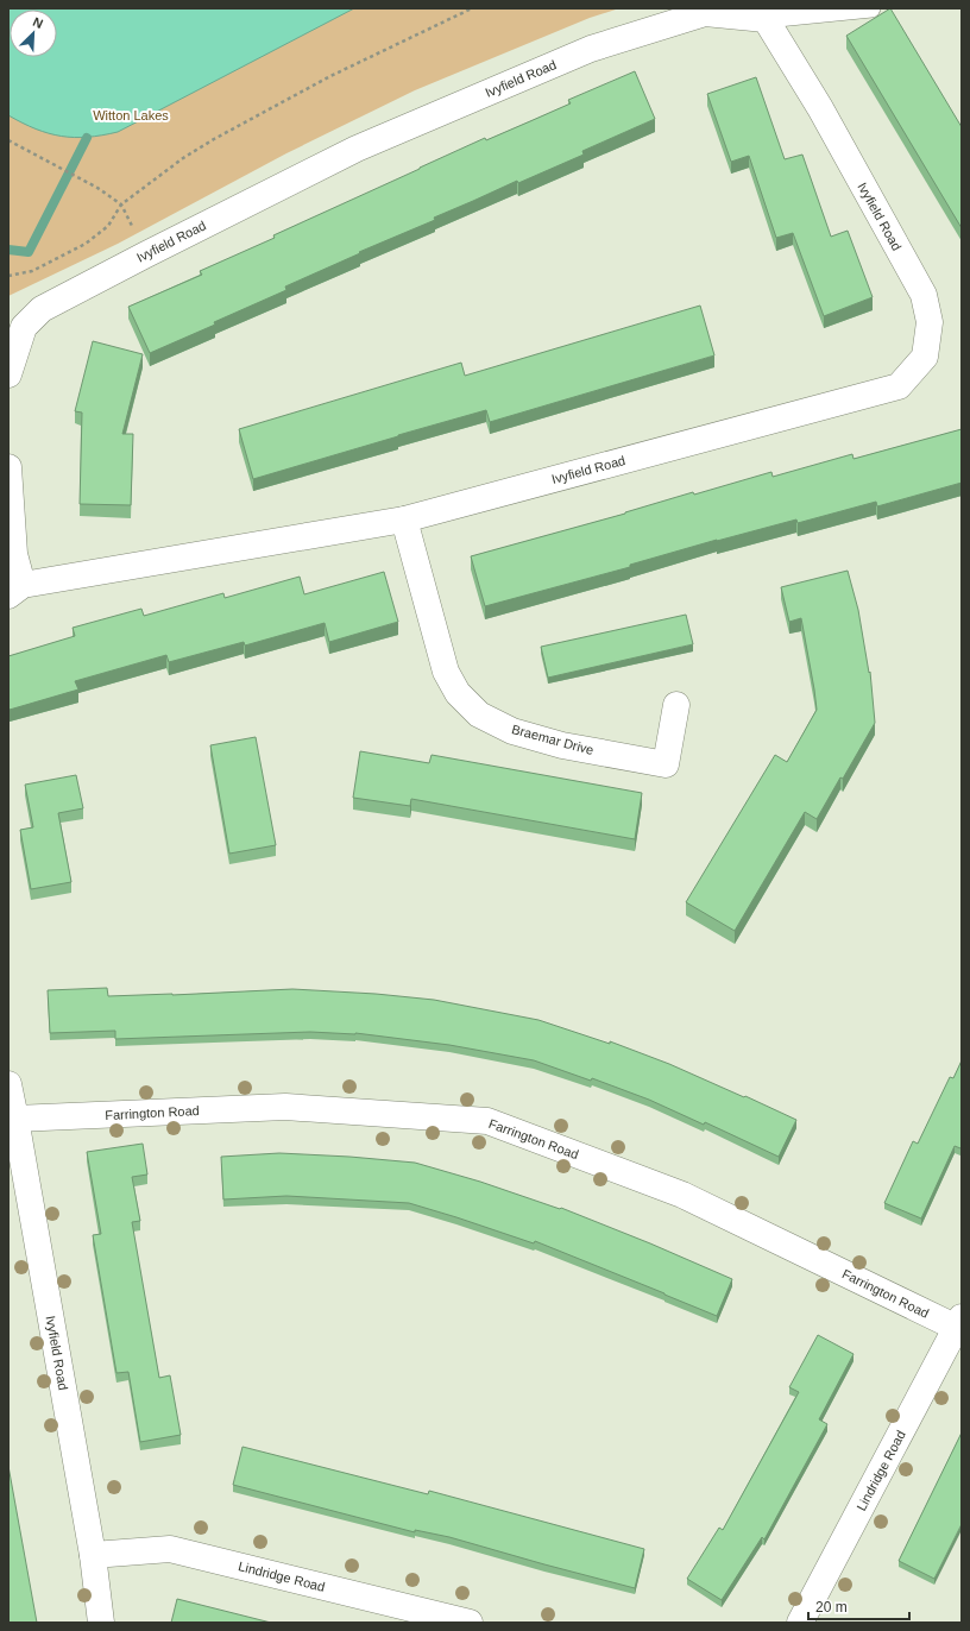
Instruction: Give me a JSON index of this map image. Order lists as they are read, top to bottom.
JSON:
{
  "streets": {
    "street": [
      "Ivyfield Road",
      "Braemar Drive",
      "Farrington Road",
      "Lindridge Road"
    ]
  },
  "crossings": [
    ["Ivyfield Road", "Braemar Drive"],
    ["Ivyfield Road", "Farrington Road"],
    ["Ivyfield Road", "Lindridge Road"],
    ["Farrington Road", "Lindridge Road"]
  ],
  "parks": ["Witton Lakes"],
  "scale_bar": "20 m",
  "north": "top right"
}
